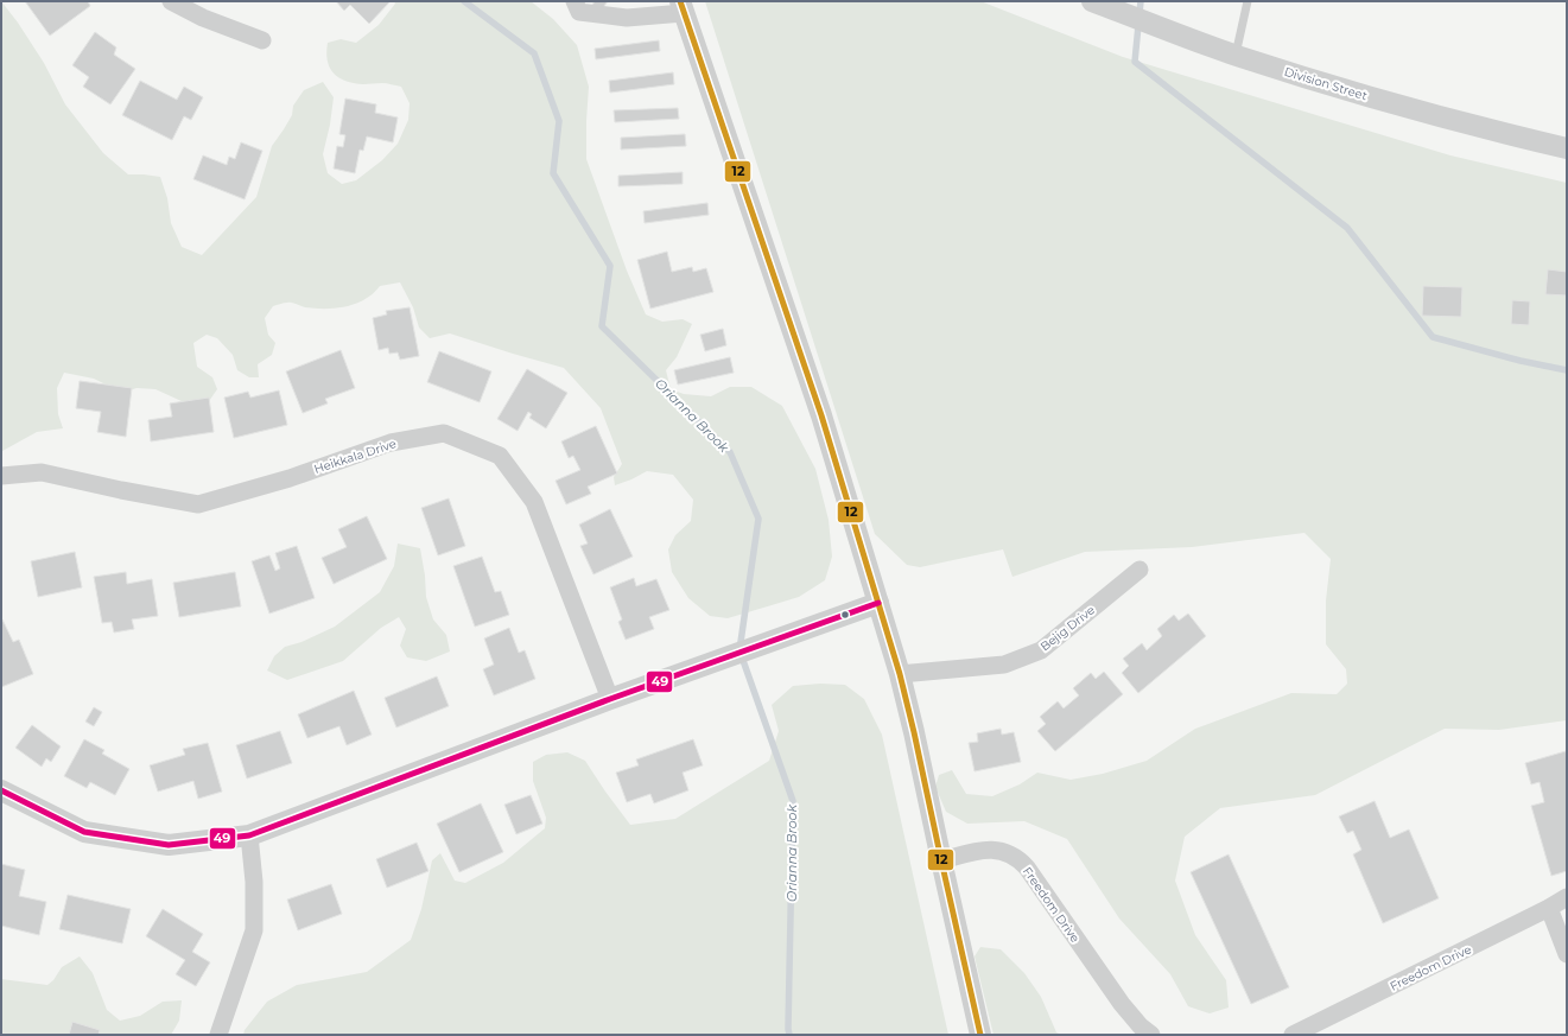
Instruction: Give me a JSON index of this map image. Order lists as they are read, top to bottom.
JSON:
{
  "streets": {
    "street": [
      "Division Street",
      "Heikkala Drive",
      "Bejig Drive",
      "Freedom Drive"
    ]
  },
  "water": ["Orianna Brook"],
  "lines": ["transit line 12", "transit line 49"]
}
